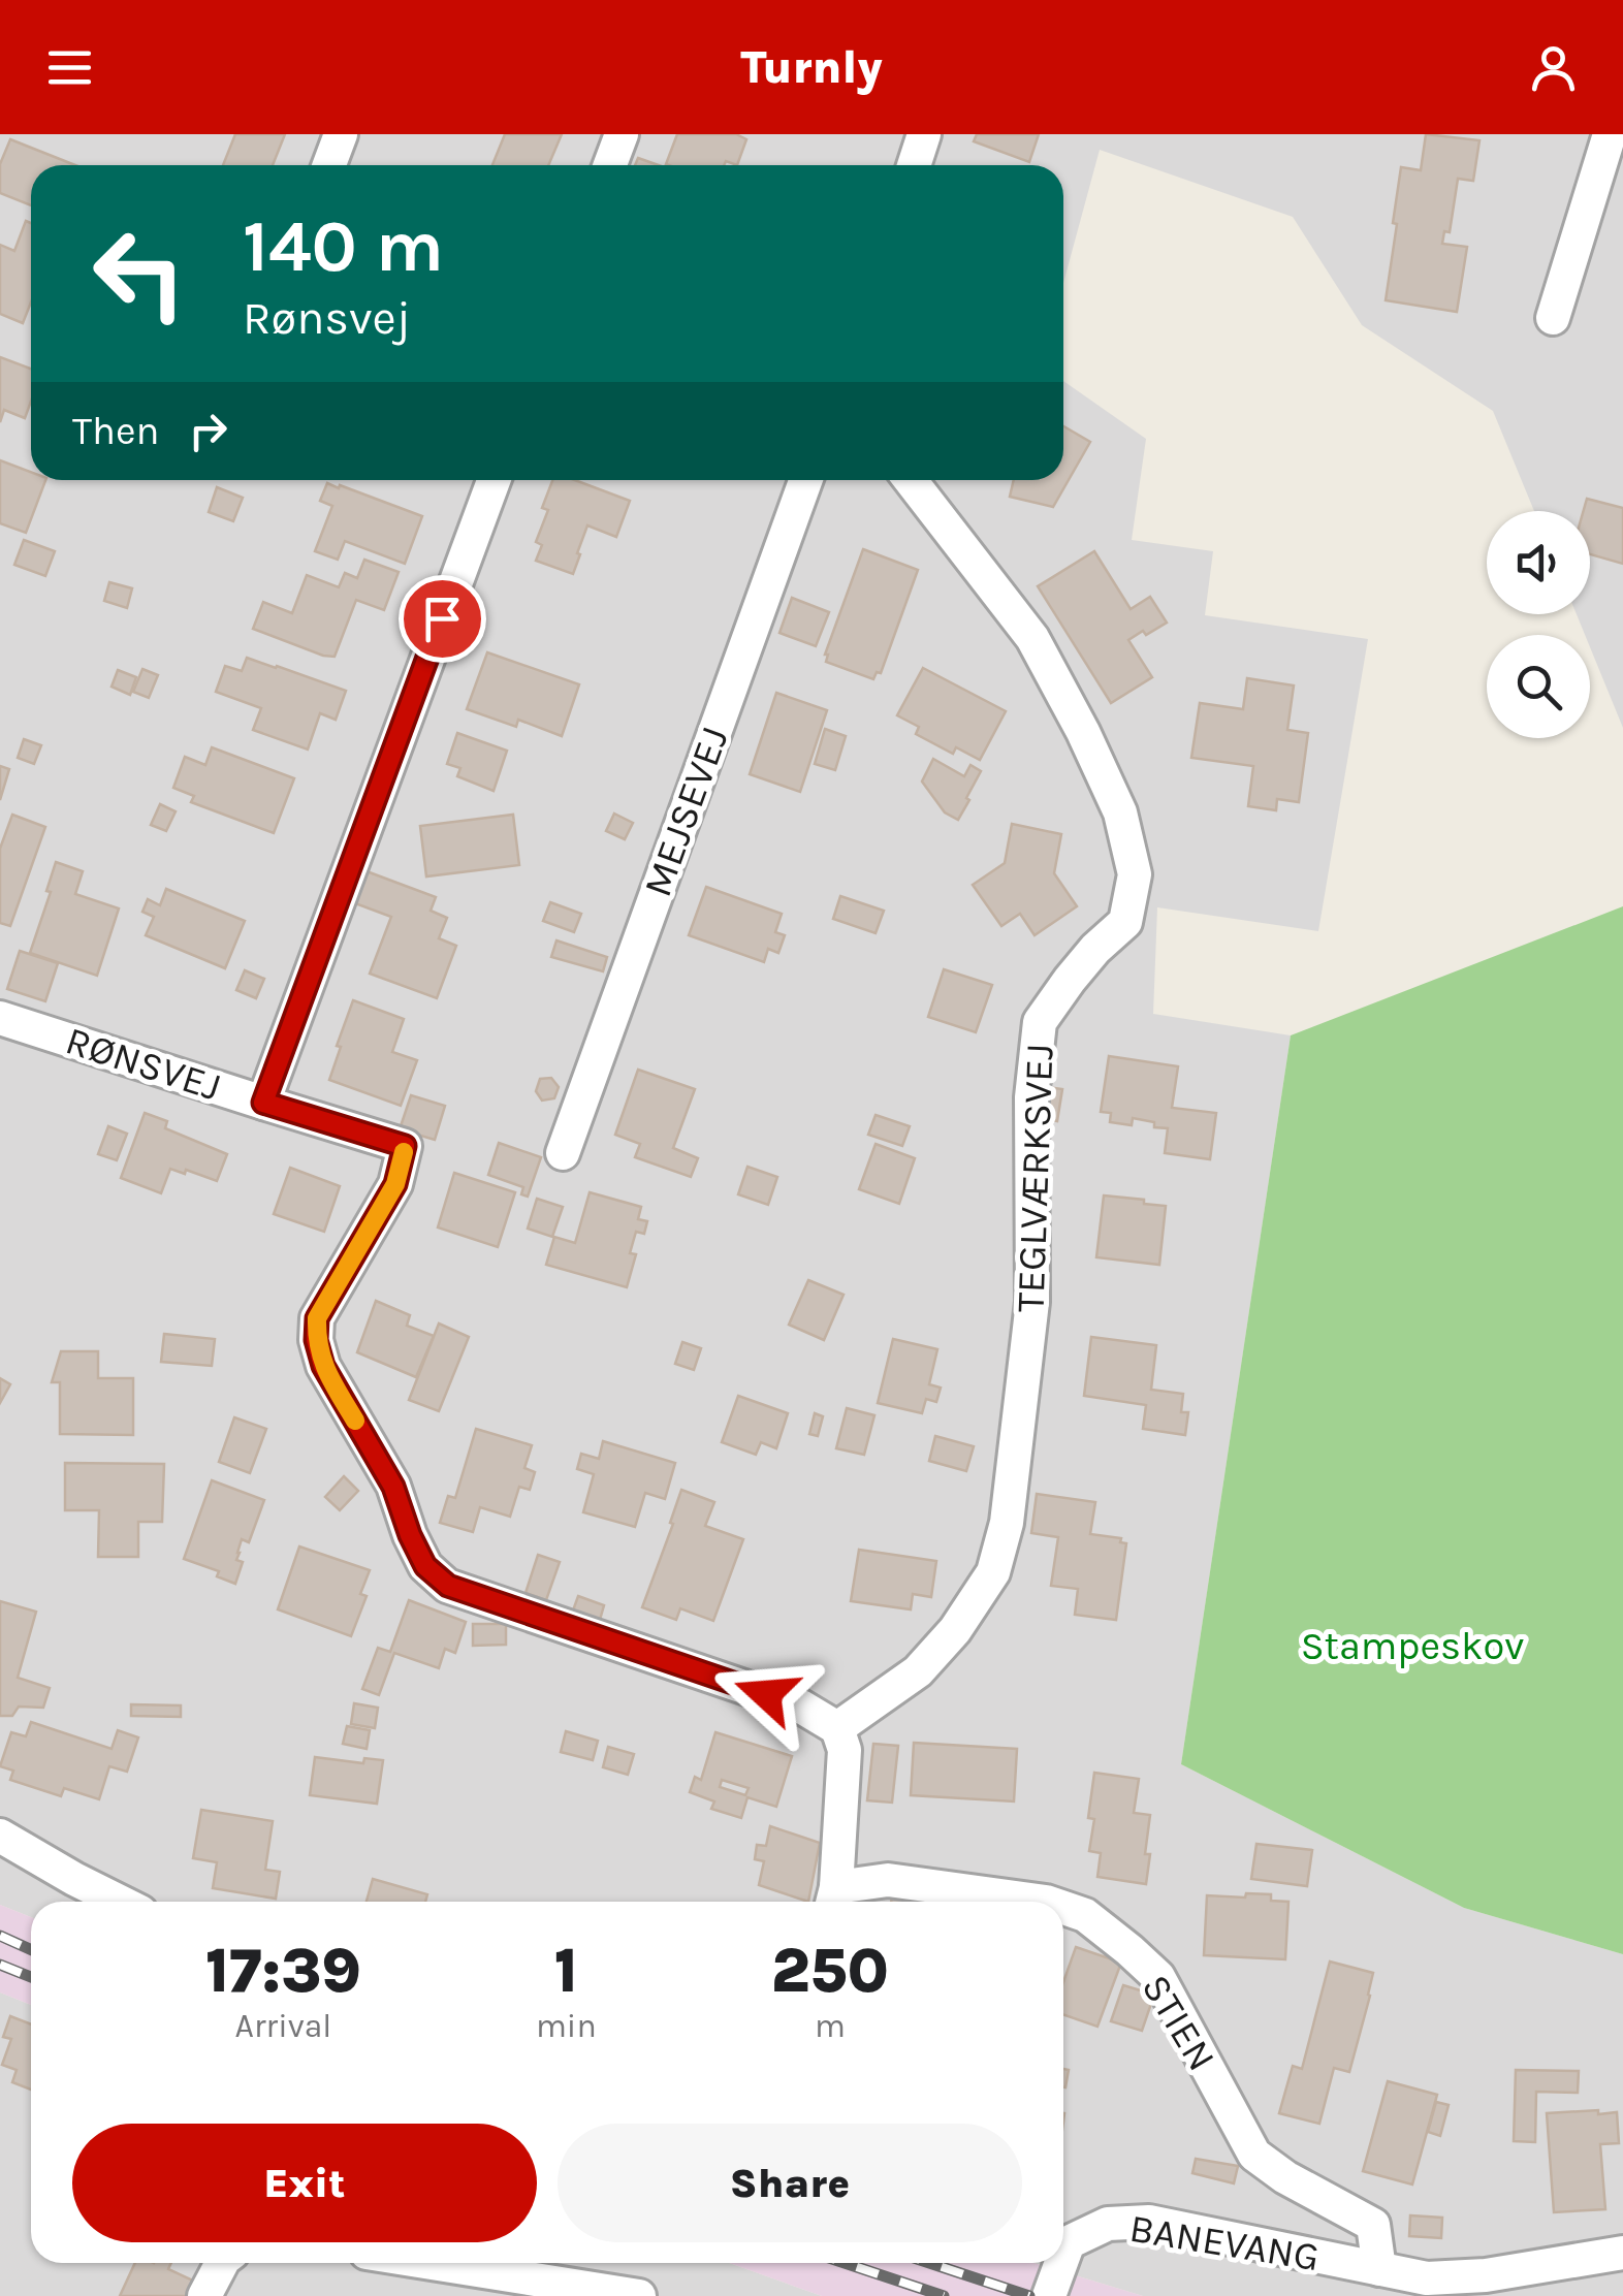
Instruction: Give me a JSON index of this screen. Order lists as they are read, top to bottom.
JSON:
{
  "streets": {
    "street": [
      "MEJSEVEJ",
      "RØNSVEJ",
      "TEGLVÆRKSVEJ",
      "STIEN",
      "BANEVANG"
    ]
  },
  "crossings": [
    ["RØNSVEJ", "TEGLVÆRKSVEJ"],
    ["STIEN", "BANEVANG"]
  ],
  "parks": ["Stampeskov"],
  "page": {
    "header": "Turnly",
    "turn": ["140 m", "Rønsvej"],
    "then": "Then",
    "eta": [
      "17:39",
      "Arrival",
      "1",
      "min",
      "250",
      "m"
    ],
    "buttons": ["Exit", "Share"]
  }
}
